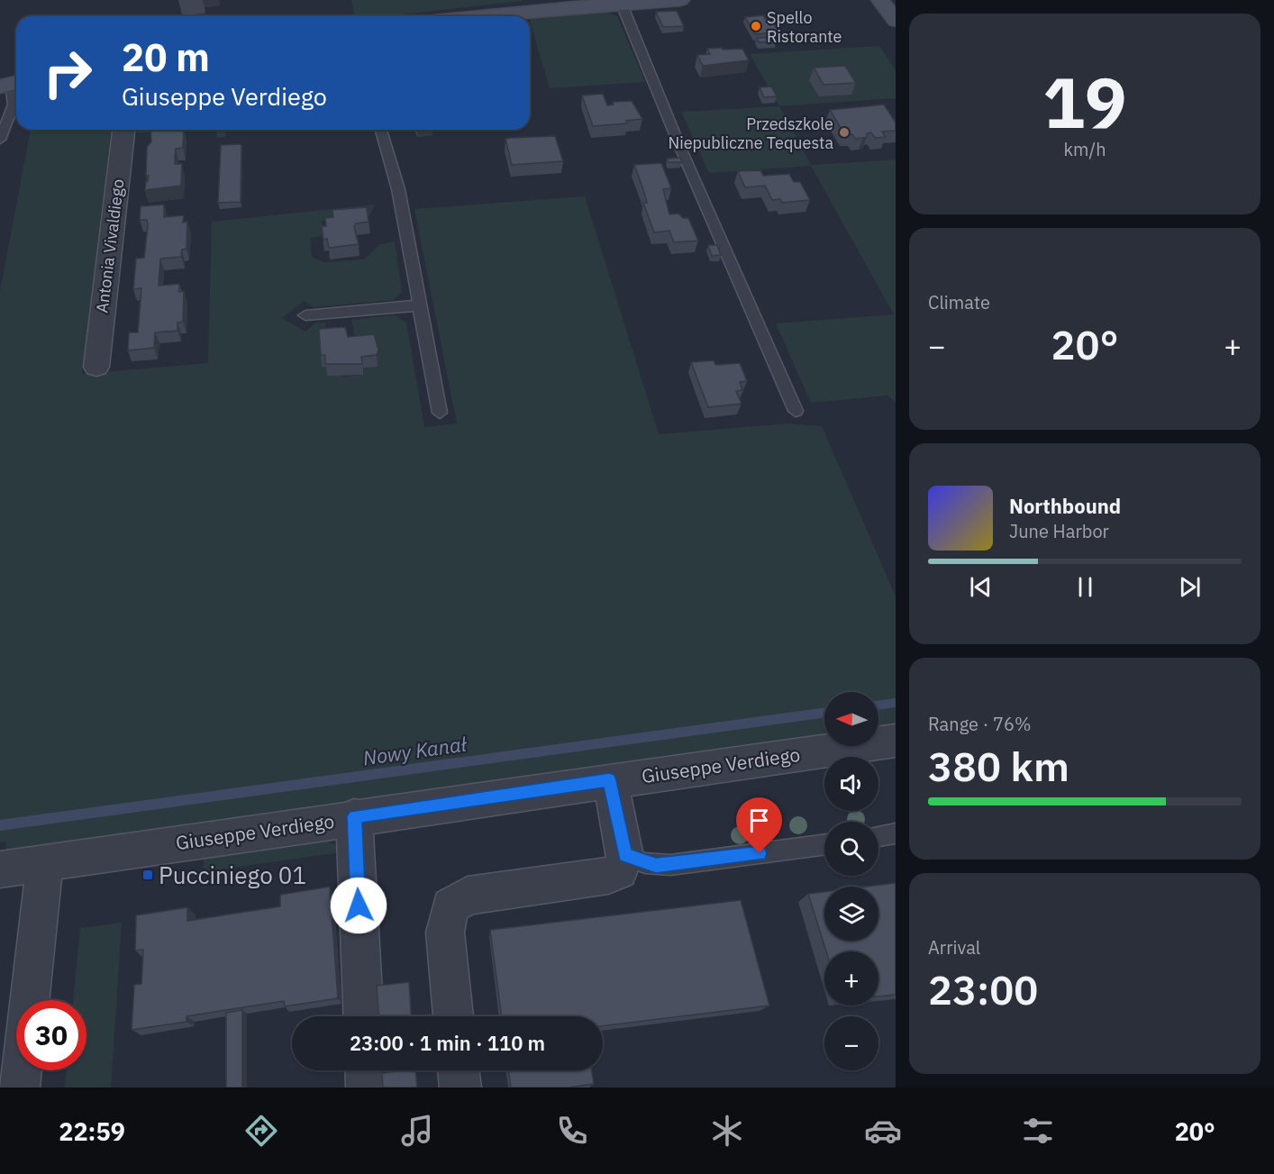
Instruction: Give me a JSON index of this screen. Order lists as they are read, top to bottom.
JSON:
{
  "streets": {
    "street": ["Antonia Vivaldiego", "Giuseppe Verdiego"]
  },
  "water": ["Nowy Kanał"],
  "places": {
    "other": ["Spello Ristorante", "Przedszkole Niepubliczne Tequesta"],
    "transit": ["Pucciniego 01"]
  },
  "north": "left",
  "page": {
    "tile": [
      ["19", "km/h"],
      "Climate",
      ["Range · 76%", "380 km"],
      ["Arrival", "23:00"]
    ],
    "turn": ["20 m", "Giuseppe Verdiego"],
    "heat": ["−", "20°", "+"],
    "song": ["Northbound", "June Harbor"],
    "map_buttons": ["+", "−"],
    "limit": "30",
    "trip": "23:00 · 1 min · 110 m",
    "tabs": ["22:59", "20°"]
  }
}
